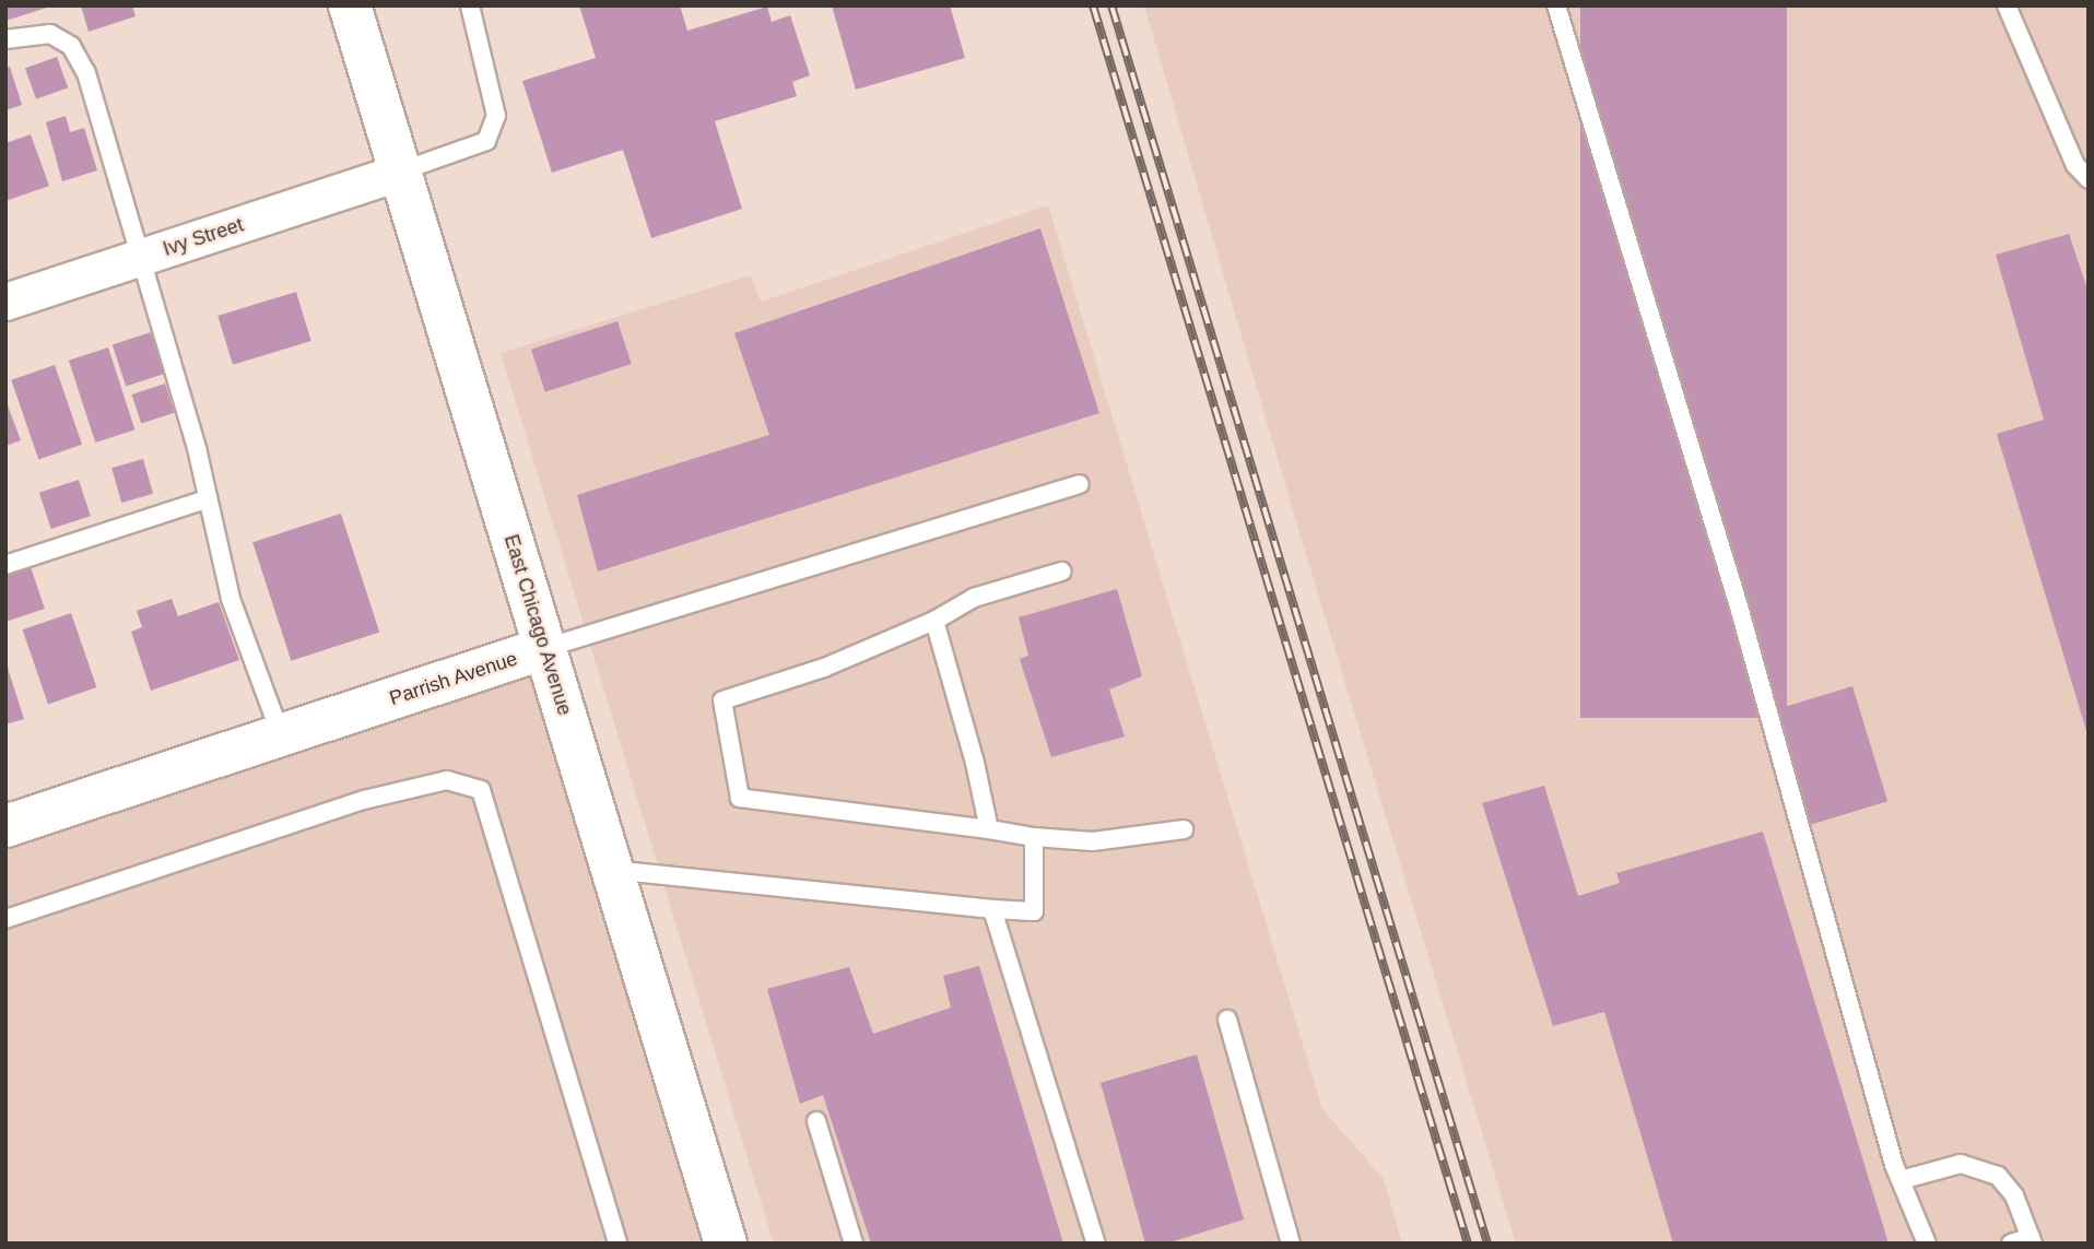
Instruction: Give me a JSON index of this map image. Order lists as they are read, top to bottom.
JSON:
{
  "streets": {
    "main road": ["East Chicago Avenue", "Parrish Avenue"],
    "street": ["Ivy Street"]
  },
  "crossings": [
    ["Ivy Street", "East Chicago Avenue"],
    ["East Chicago Avenue", "Parrish Avenue"]
  ]
}
